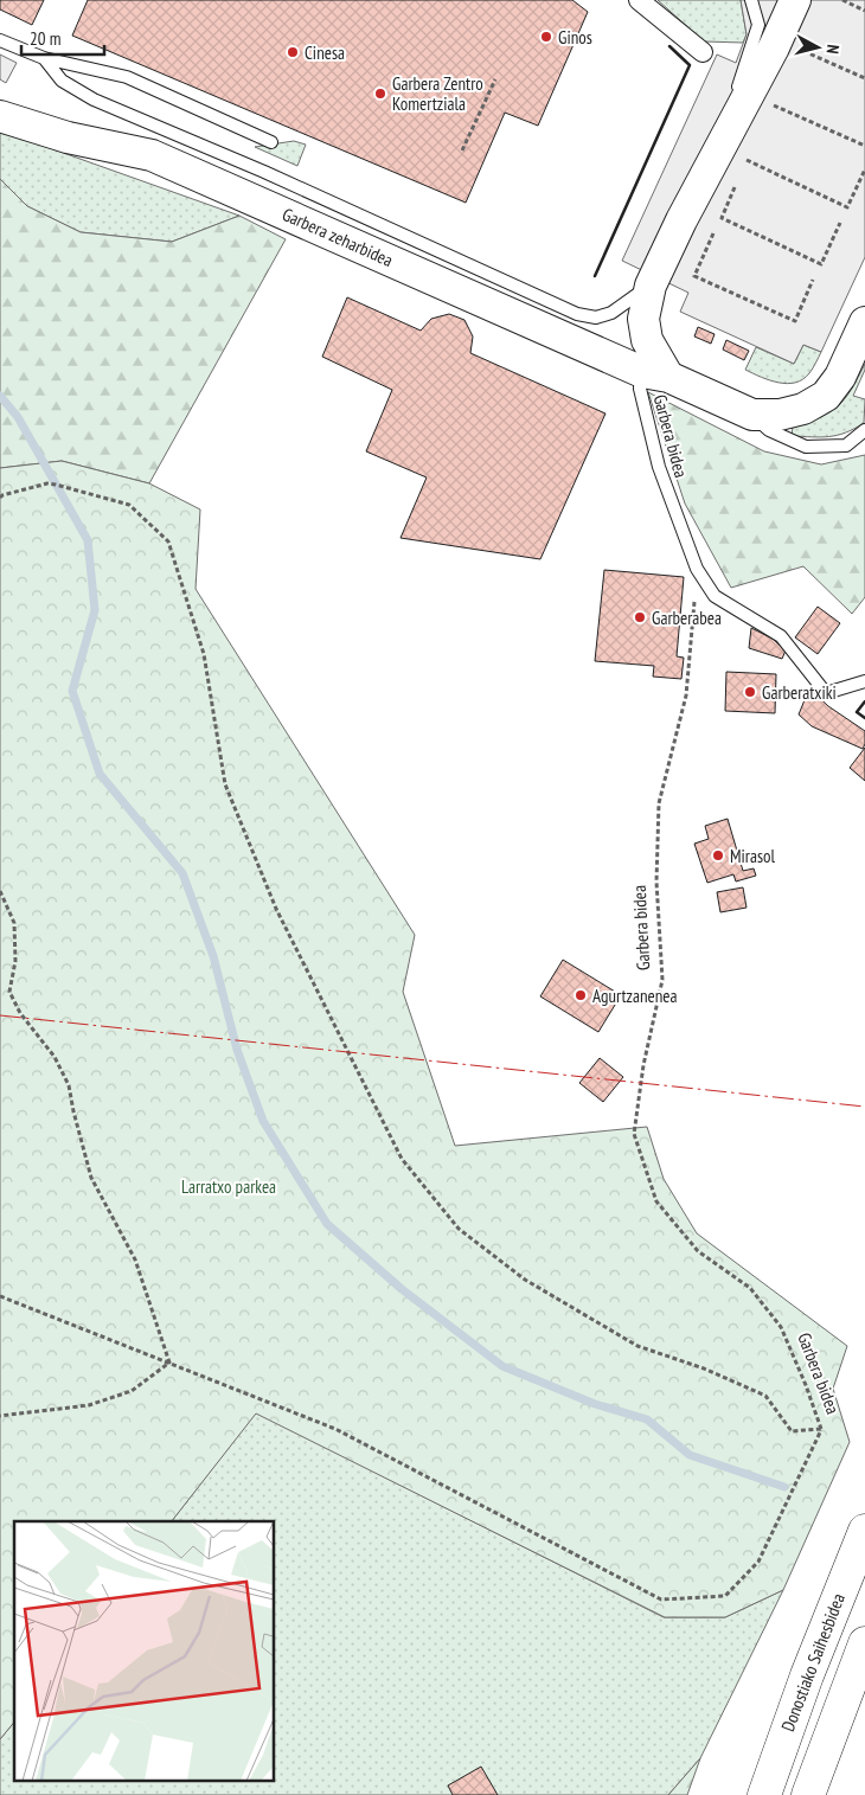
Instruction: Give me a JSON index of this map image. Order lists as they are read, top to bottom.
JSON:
{
  "streets": {
    "highway": ["Donostiako Saihesbidea"],
    "street": ["Garbera zeharbidea"],
    "lane": ["Garbera bidea"]
  },
  "crossings": [
    ["Garbera zeharbidea", "Garbera bidea"]
  ],
  "parks": ["Larratxo parkea"],
  "places": [
    "Ginos",
    "Cinesa",
    "Garbera Zentro Komertziala",
    "Garberabea",
    "Garberatxiki",
    "Mirasol",
    "Agurtzanenea"
  ],
  "scale_bar": "20 m",
  "north": "right"
}
